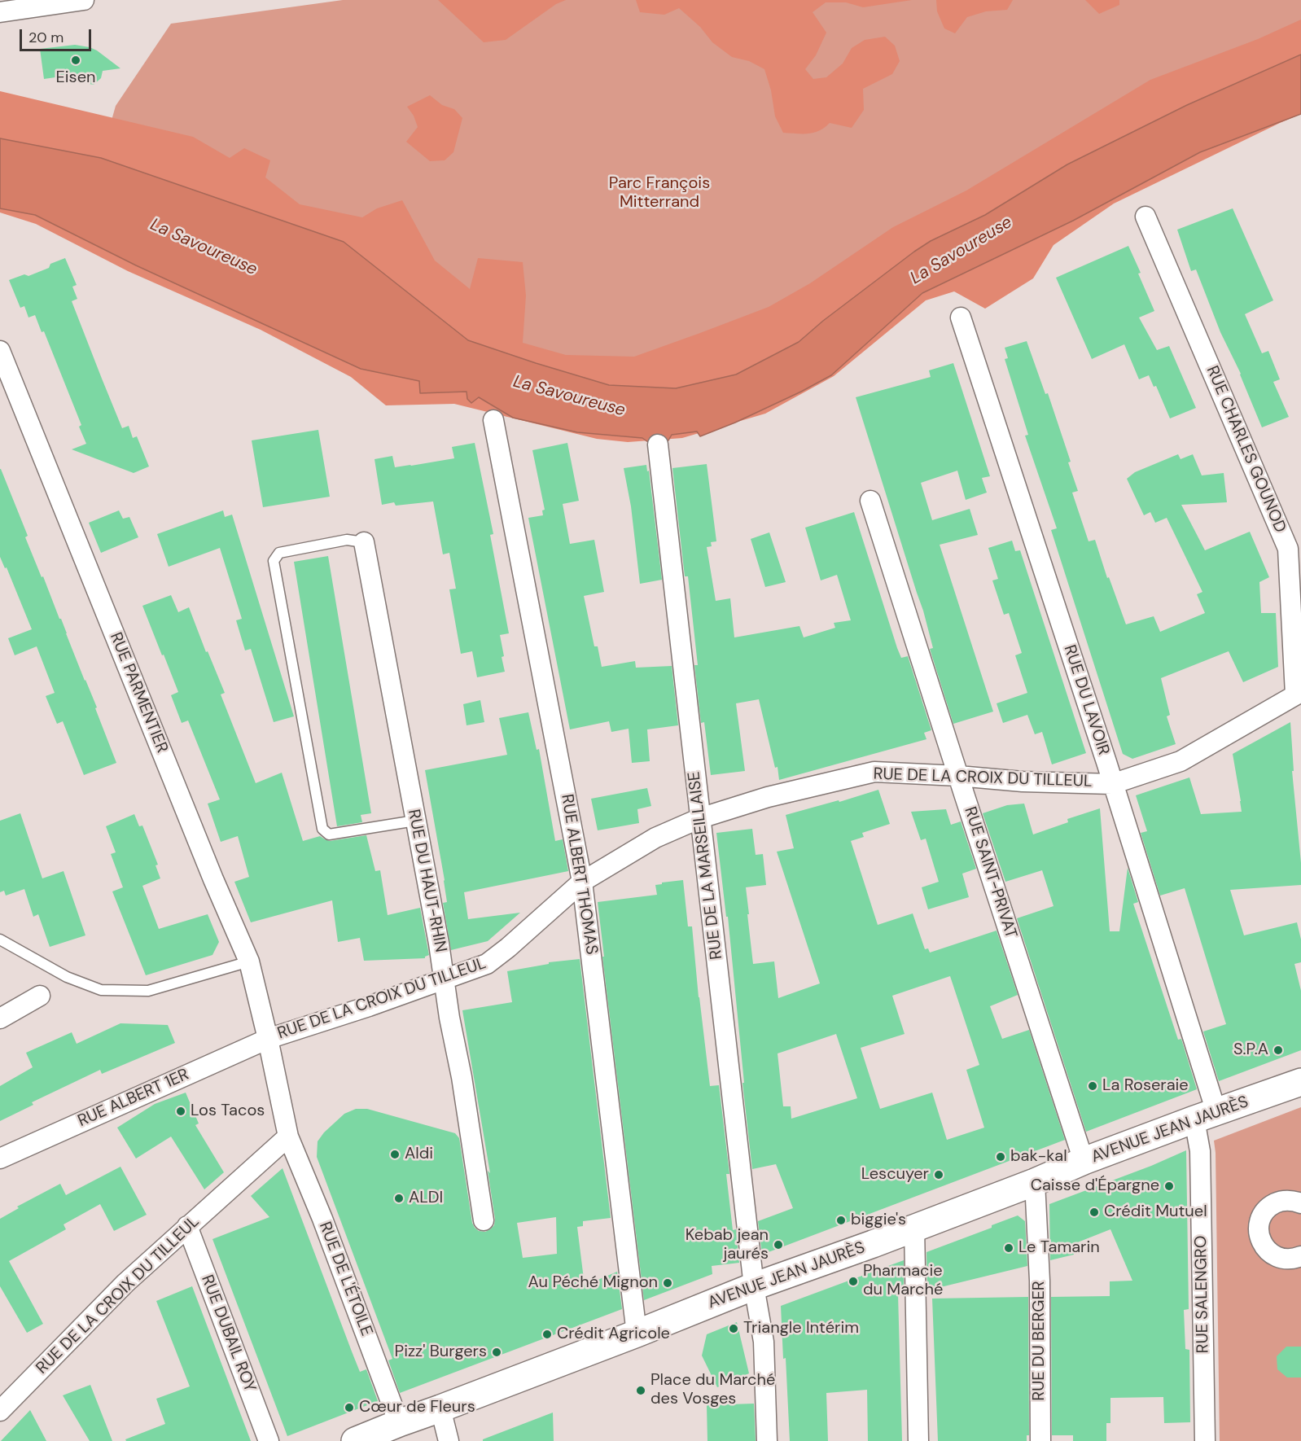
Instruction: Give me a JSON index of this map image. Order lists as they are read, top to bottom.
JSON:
{
  "streets": {
    "main road": ["AVENUE JEAN JAURÈS"],
    "street": [
      "RUE CHARLES GOUNOD",
      "RUE PARMENTIER",
      "RUE DU LAVOIR",
      "RUE DE LA CROIX DU TILLEUL",
      "RUE DE LA MARSEILLAISE",
      "RUE SAINT-PRIVAT",
      "RUE ALBERT THOMAS",
      "RUE DU HAUT-RHIN",
      "RUE ALBERT 1ER",
      "RUE DE L'ÉTOILE",
      "RUE SALENGRO",
      "RUE DUBAIL ROY",
      "RUE DU BERGER"
    ]
  },
  "crossings": [
    ["RUE CHARLES GOUNOD", "RUE DE LA CROIX DU TILLEUL"],
    ["RUE PARMENTIER", "RUE DE LA CROIX DU TILLEUL"],
    ["RUE PARMENTIER", "RUE ALBERT 1ER"],
    ["RUE DU LAVOIR", "RUE DE LA CROIX DU TILLEUL"],
    ["RUE DU LAVOIR", "AVENUE JEAN JAURÈS"],
    ["RUE DU LAVOIR", "RUE SALENGRO"],
    ["RUE DE LA CROIX DU TILLEUL", "RUE DE LA MARSEILLAISE"],
    ["RUE DE LA CROIX DU TILLEUL", "RUE SAINT-PRIVAT"],
    ["RUE DE LA CROIX DU TILLEUL", "RUE ALBERT THOMAS"],
    ["RUE DE LA CROIX DU TILLEUL", "RUE DU HAUT-RHIN"],
    ["RUE DE LA CROIX DU TILLEUL", "RUE ALBERT 1ER"],
    ["RUE DE LA CROIX DU TILLEUL", "RUE DE L'ÉTOILE"],
    ["RUE DE LA CROIX DU TILLEUL", "RUE DUBAIL ROY"],
    ["RUE DE LA MARSEILLAISE", "AVENUE JEAN JAURÈS"],
    ["RUE SAINT-PRIVAT", "AVENUE JEAN JAURÈS"],
    ["RUE ALBERT THOMAS", "AVENUE JEAN JAURÈS"],
    ["AVENUE JEAN JAURÈS", "RUE DE L'ÉTOILE"],
    ["AVENUE JEAN JAURÈS", "RUE SALENGRO"],
    ["AVENUE JEAN JAURÈS", "RUE DU BERGER"]
  ],
  "water": ["La Savoureuse"],
  "parks": ["Parc François Mitterrand"],
  "places": [
    "Eisen",
    "S.P.A",
    "La Roseraie",
    "Los Tacos",
    "Aldi",
    "bak-kal",
    "Lescuyer",
    "Caisse d'Épargne",
    "ALDI",
    "Crédit Mutuel",
    "biggie's",
    "Kebab jean jaurés",
    "Le Tamarin",
    "Pharmacie du Marché",
    "Au Péché Mignon",
    "Triangle Intérim",
    "Crédit Agricole",
    "Pizz' Burgers",
    "Place du Marché des Vosges",
    "Cœur de Fleurs"
  ],
  "scale_bar": "20 m"
}
